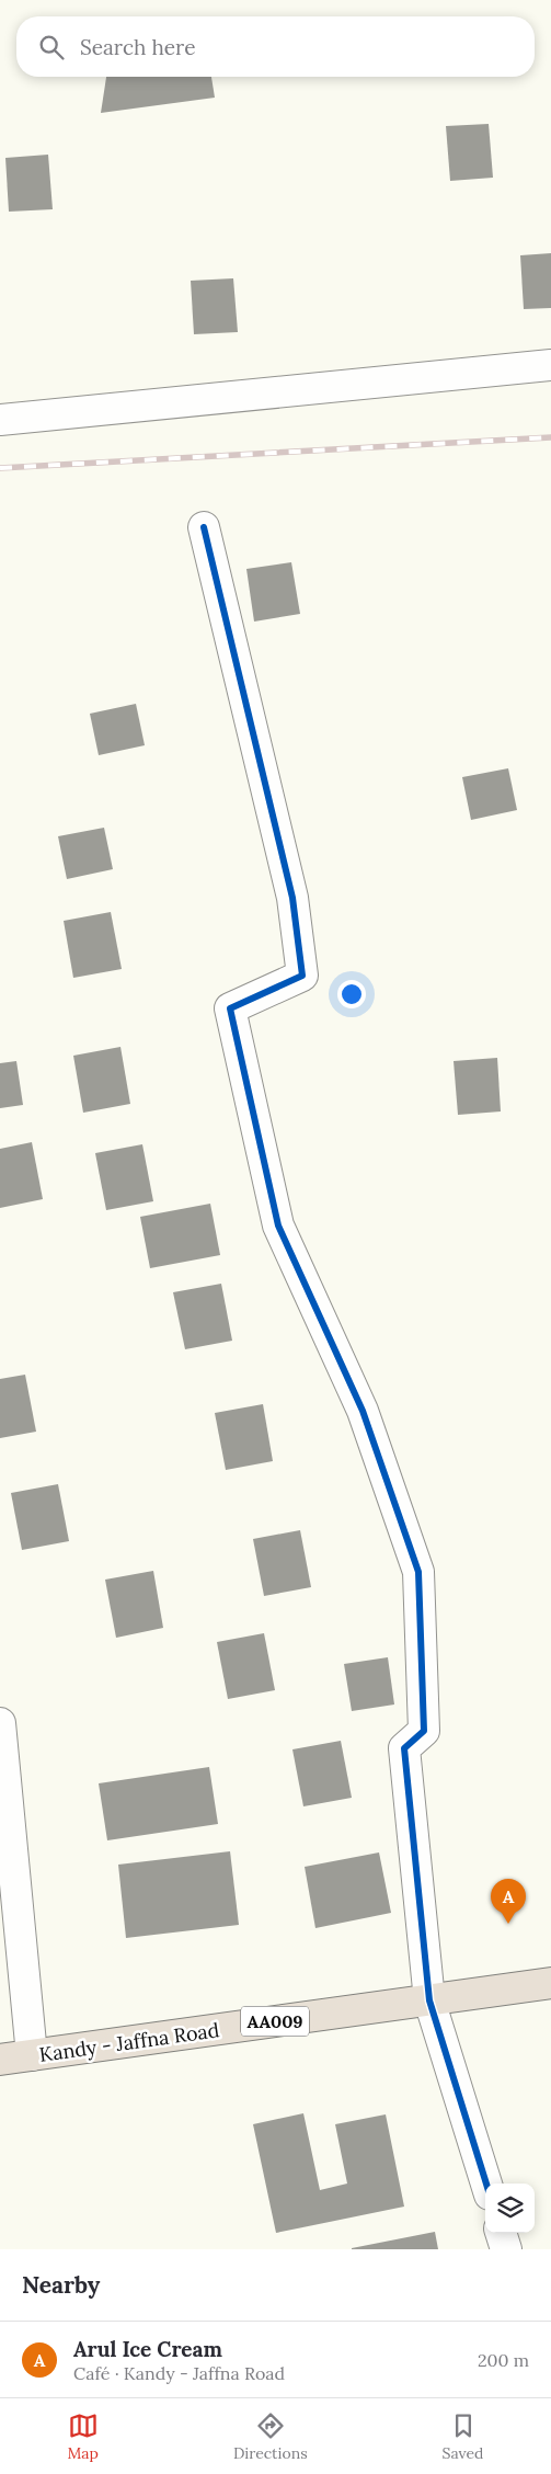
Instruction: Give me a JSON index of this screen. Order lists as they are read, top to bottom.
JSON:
{
  "streets": {
    "highway": ["AA009", "Kandy - Jaffna Road"]
  },
  "page": {
    "search": "Search here",
    "pins": "A",
    "heading": "Nearby",
    "list": [
      {
        "mark": "A",
        "name": "Arul Ice Cream",
        "note": "Café · Kandy - Jaffna Road",
        "value": "200 m"
      }
    ],
    "nav": ["Map", "Directions", "Saved"]
  }
}
